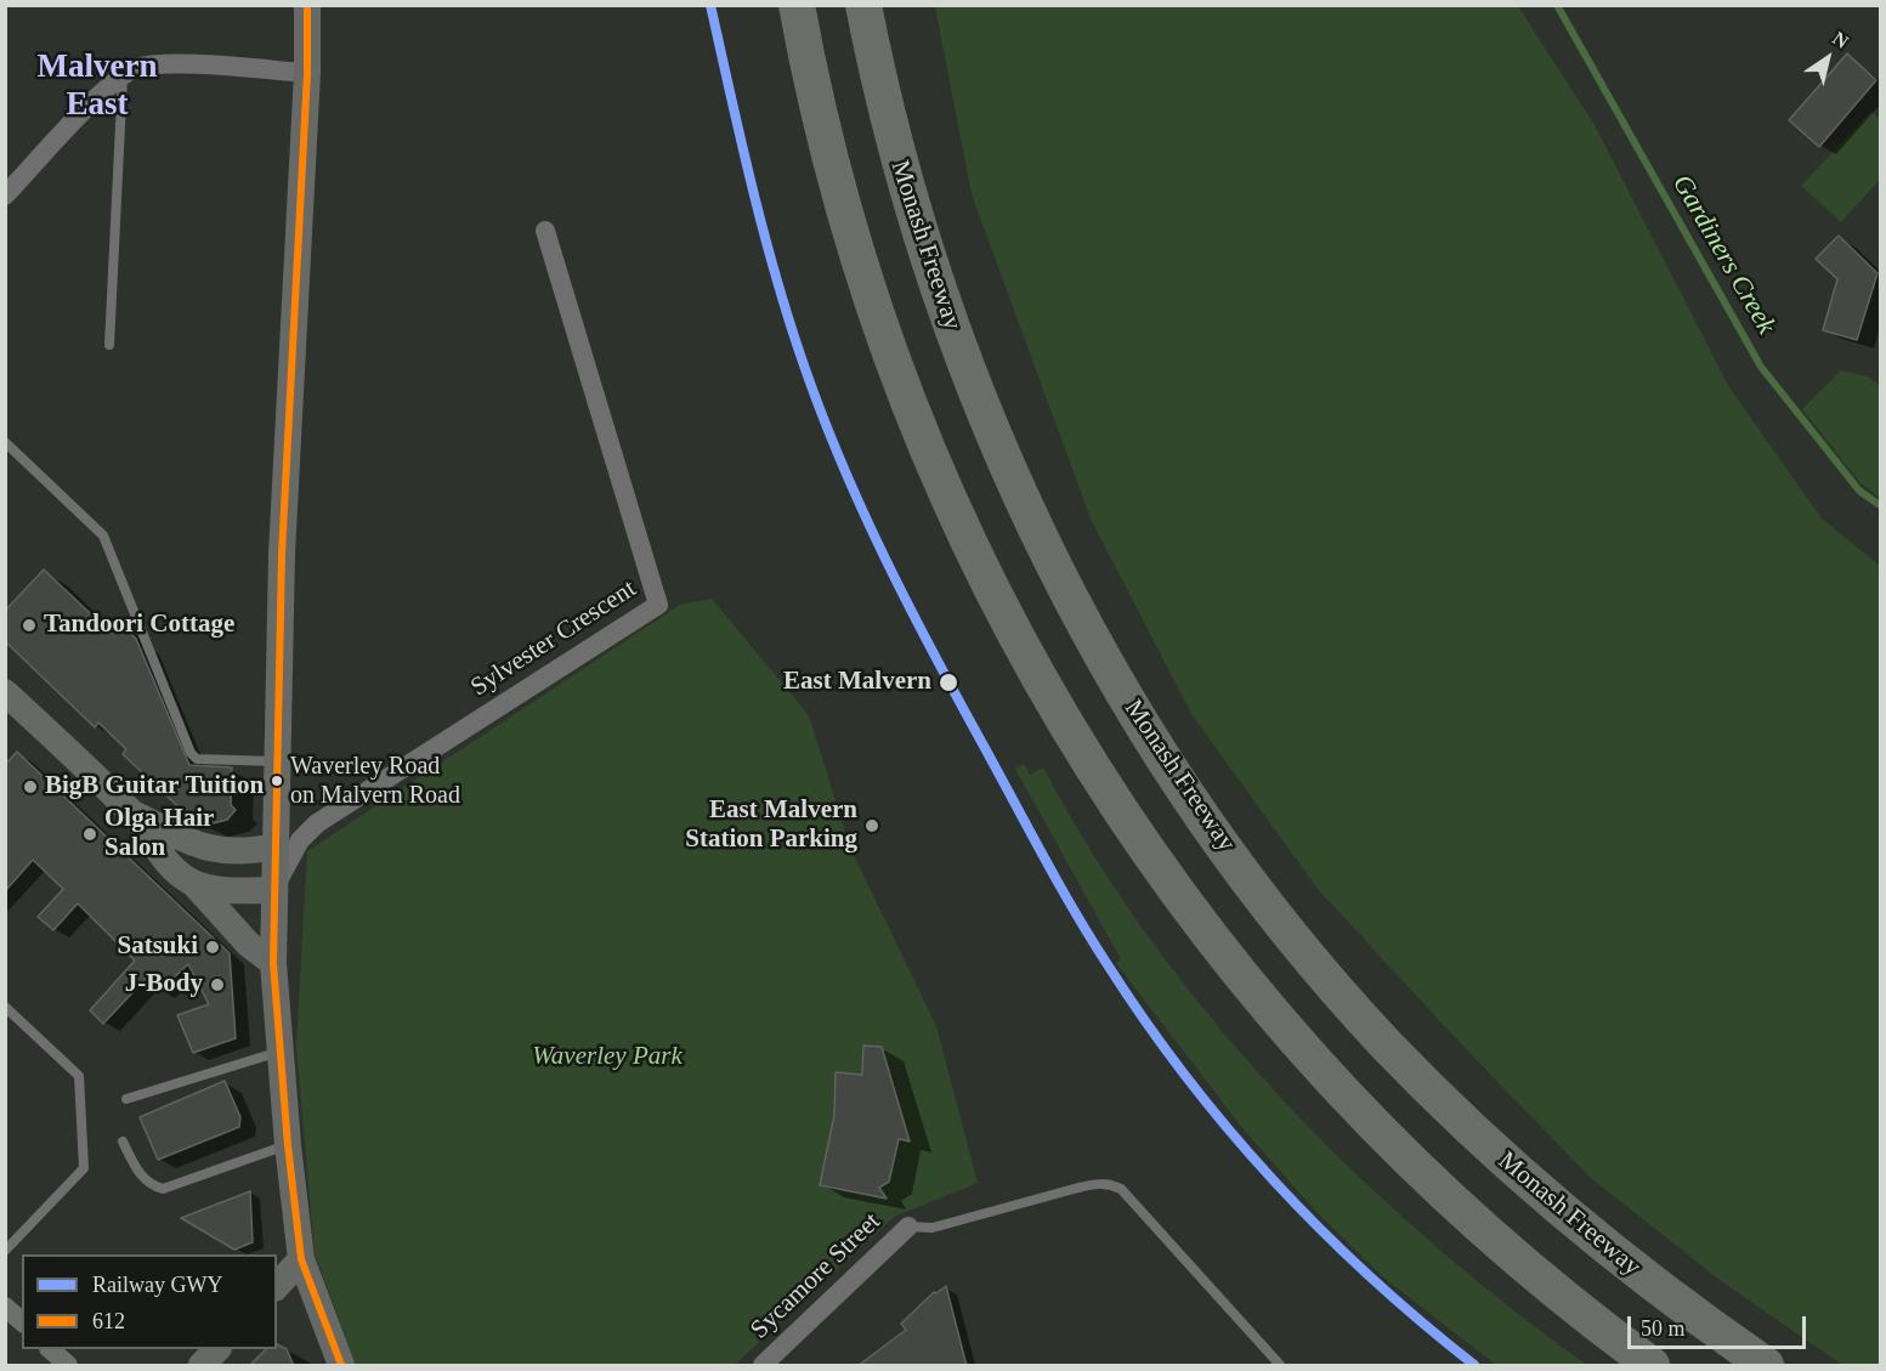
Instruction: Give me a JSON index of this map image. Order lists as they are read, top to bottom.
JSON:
{
  "streets": {
    "highway": ["Monash Freeway"],
    "street": ["Sylvester Crescent", "Sycamore Street"]
  },
  "districts": ["Malvern East"],
  "water": ["Gardiners Creek"],
  "parks": ["Waverley Park"],
  "places": [
    "Tandoori Cottage",
    "East Malvern",
    "Waverley Road on Malvern Road",
    "BigB Guitar Tuition",
    "East Malvern Station Parking",
    "Olga Hair Salon",
    "Satsuki",
    "J-Body"
  ],
  "lines": ["rail line GWY", "transit line 612"],
  "legend": ["Railway GWY", "612"],
  "scale_bar": "50 m",
  "north": "top right"
}
